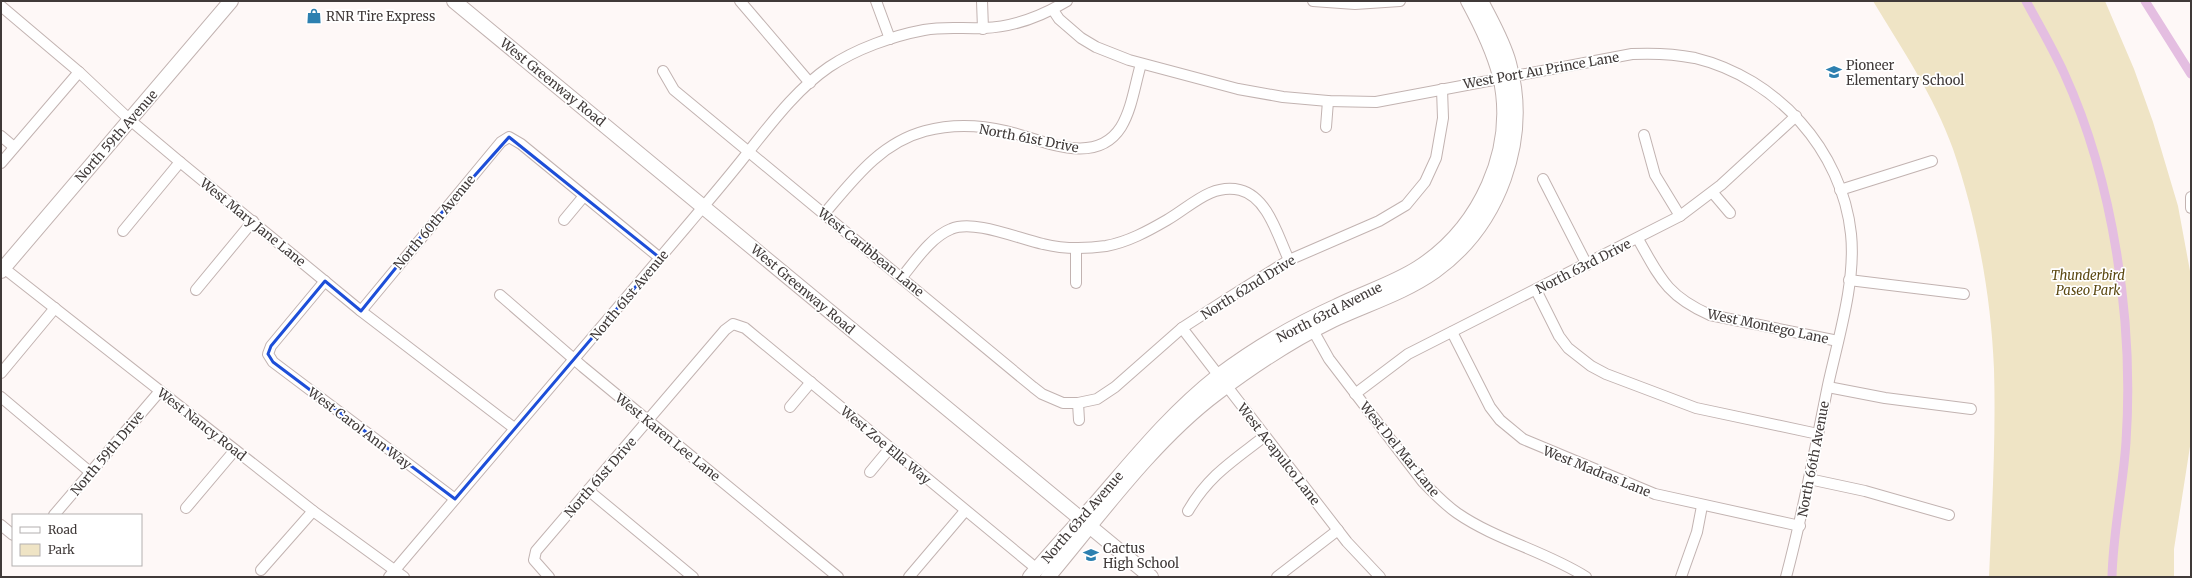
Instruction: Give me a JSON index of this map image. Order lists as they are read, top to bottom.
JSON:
{
  "streets": {
    "main road": ["West Greenway Road", "North 59th Avenue", "North 63rd Avenue"],
    "street": [
      "West Port Au Prince Lane",
      "North 61st Drive",
      "West Mary Jane Lane",
      "North 60th Avenue",
      "West Caribbean Lane",
      "North 63rd Drive",
      "North 62nd Drive",
      "North 61st Avenue",
      "West Montego Lane",
      "West Nancy Road",
      "West Carol Ann Way",
      "West Karen Lee Lane",
      "West Zoe Ella Way",
      "West Del Mar Lane",
      "North 59th Drive",
      "West Acapulco Lane",
      "North 66th Avenue",
      "West Madras Lane"
    ]
  },
  "crossings": [
    ["West Port Au Prince Lane", "North 61st Drive"],
    ["West Port Au Prince Lane", "North 63rd Drive"],
    ["West Port Au Prince Lane", "North 62nd Drive"],
    ["West Port Au Prince Lane", "North 61st Avenue"],
    ["West Port Au Prince Lane", "North 63rd Avenue"],
    ["West Port Au Prince Lane", "West Montego Lane"],
    ["West Port Au Prince Lane", "North 66th Avenue"],
    ["West Greenway Road", "North 61st Avenue"],
    ["West Greenway Road", "North 63rd Avenue"],
    ["North 59th Avenue", "West Mary Jane Lane"],
    ["North 59th Avenue", "West Nancy Road"],
    ["North 61st Drive", "West Caribbean Lane"],
    ["North 61st Drive", "West Karen Lee Lane"],
    ["North 61st Drive", "West Zoe Ella Way"],
    ["West Mary Jane Lane", "North 60th Avenue"],
    ["West Mary Jane Lane", "North 61st Avenue"],
    ["West Mary Jane Lane", "West Carol Ann Way"],
    ["West Caribbean Lane", "North 62nd Drive"],
    ["West Caribbean Lane", "North 61st Avenue"],
    ["North 63rd Drive", "West Montego Lane"],
    ["North 63rd Drive", "West Del Mar Lane"],
    ["North 63rd Drive", "West Madras Lane"],
    ["North 62nd Drive", "West Acapulco Lane"],
    ["North 61st Avenue", "West Nancy Road"],
    ["North 61st Avenue", "West Carol Ann Way"],
    ["North 61st Avenue", "West Karen Lee Lane"],
    ["North 63rd Avenue", "West Zoe Ella Way"],
    ["North 63rd Avenue", "West Del Mar Lane"],
    ["North 63rd Avenue", "West Acapulco Lane"],
    ["West Montego Lane", "North 66th Avenue"],
    ["West Nancy Road", "North 59th Drive"],
    ["North 66th Avenue", "West Madras Lane"]
  ],
  "parks": ["Thunderbird Paseo Park"],
  "places": {
    "shop": ["RNR Tire Express"],
    "school or university": ["Pioneer Elementary School", "Cactus High School"]
  },
  "legend": ["Road", "Park"]
}
